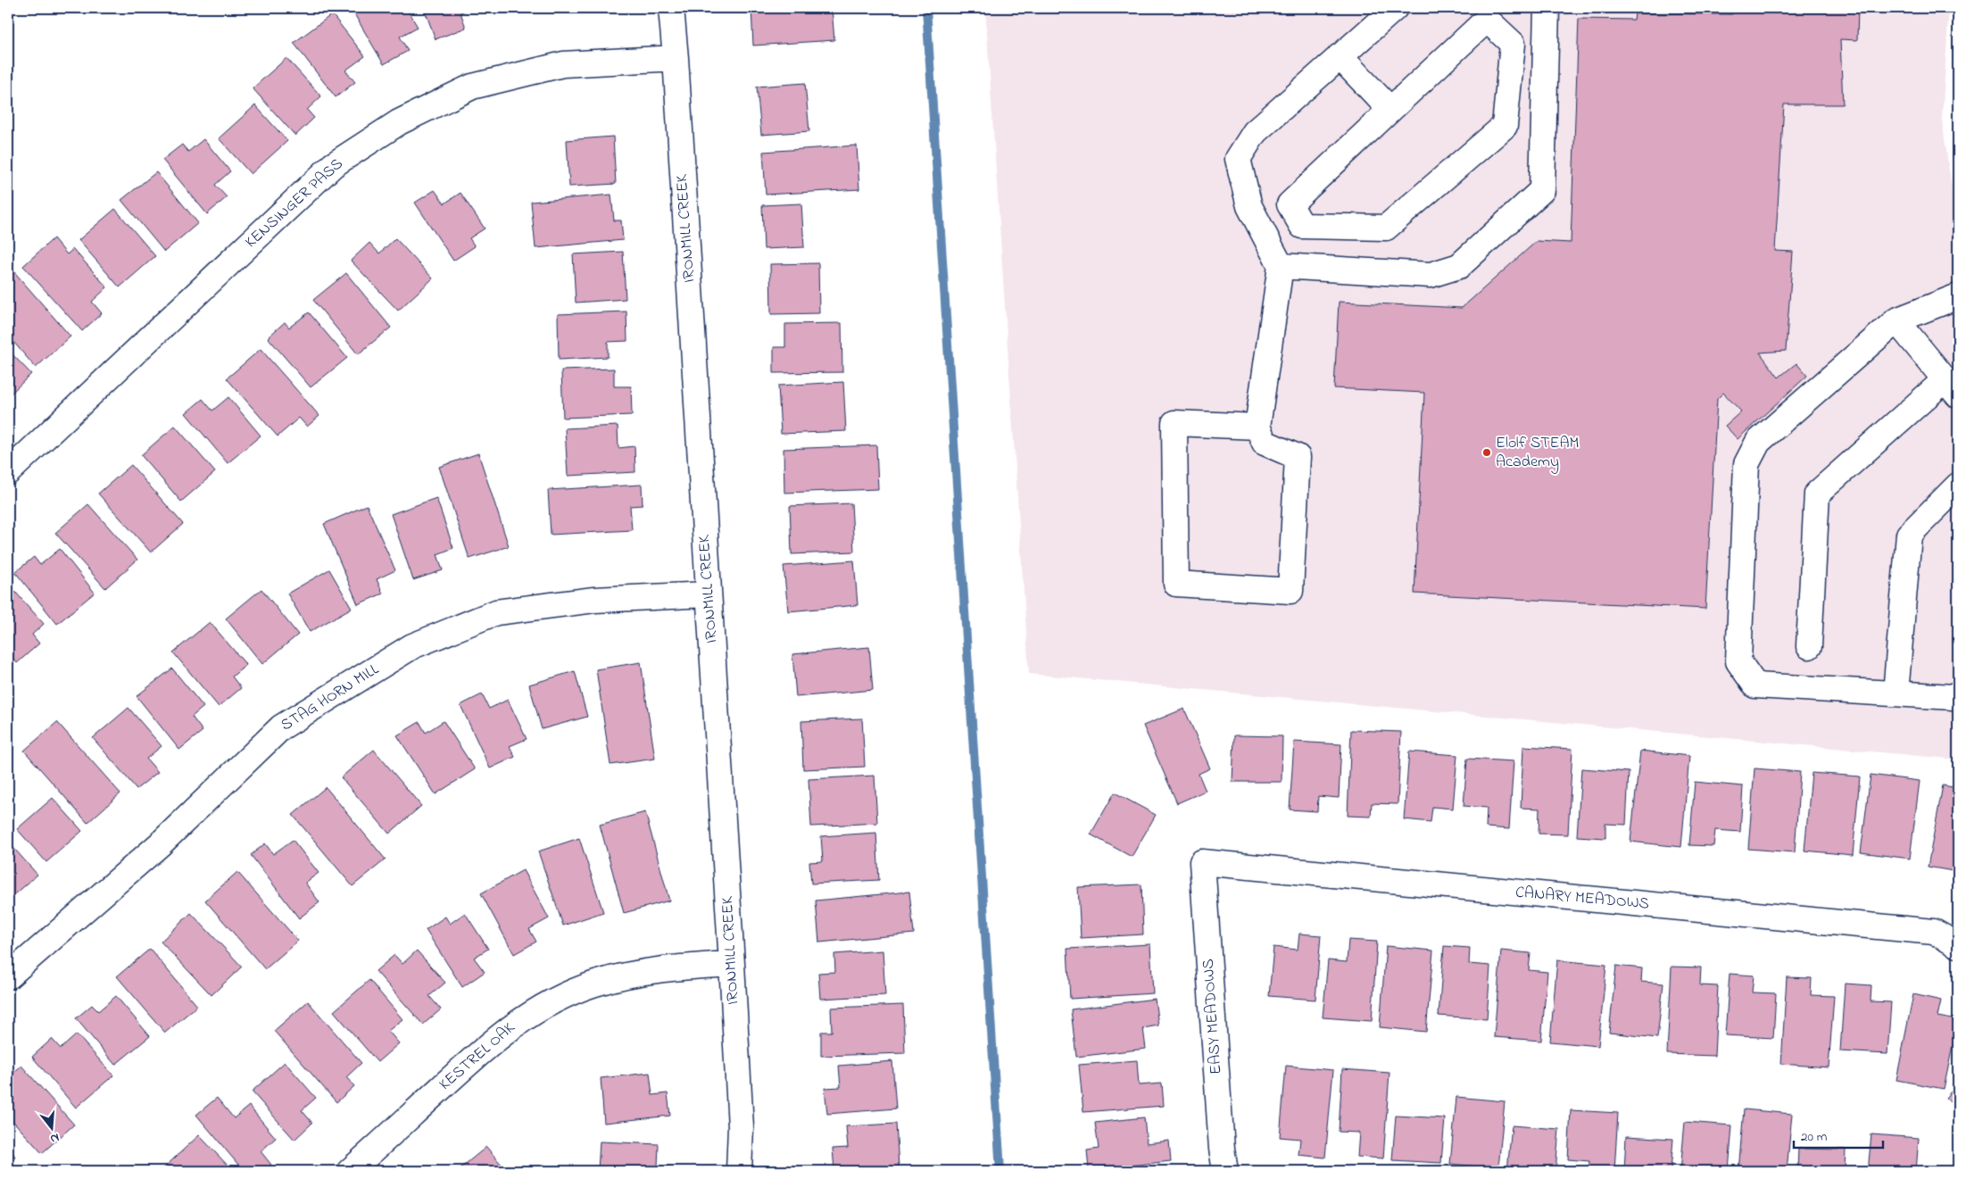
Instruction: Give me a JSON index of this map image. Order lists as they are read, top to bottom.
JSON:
{
  "streets": {
    "street": [
      "KENSINGER PASS",
      "IRONMILL CREEK",
      "STAG HORN MILL",
      "CANARY MEADOWS",
      "EASY MEADOWS",
      "KESTREL OAK"
    ]
  },
  "crossings": [
    ["KENSINGER PASS", "IRONMILL CREEK"],
    ["IRONMILL CREEK", "STAG HORN MILL"],
    ["IRONMILL CREEK", "KESTREL OAK"],
    ["CANARY MEADOWS", "EASY MEADOWS"]
  ],
  "places": ["Elolf STEAM Academy"],
  "scale_bar": "20 m",
  "north": "bottom"
}
